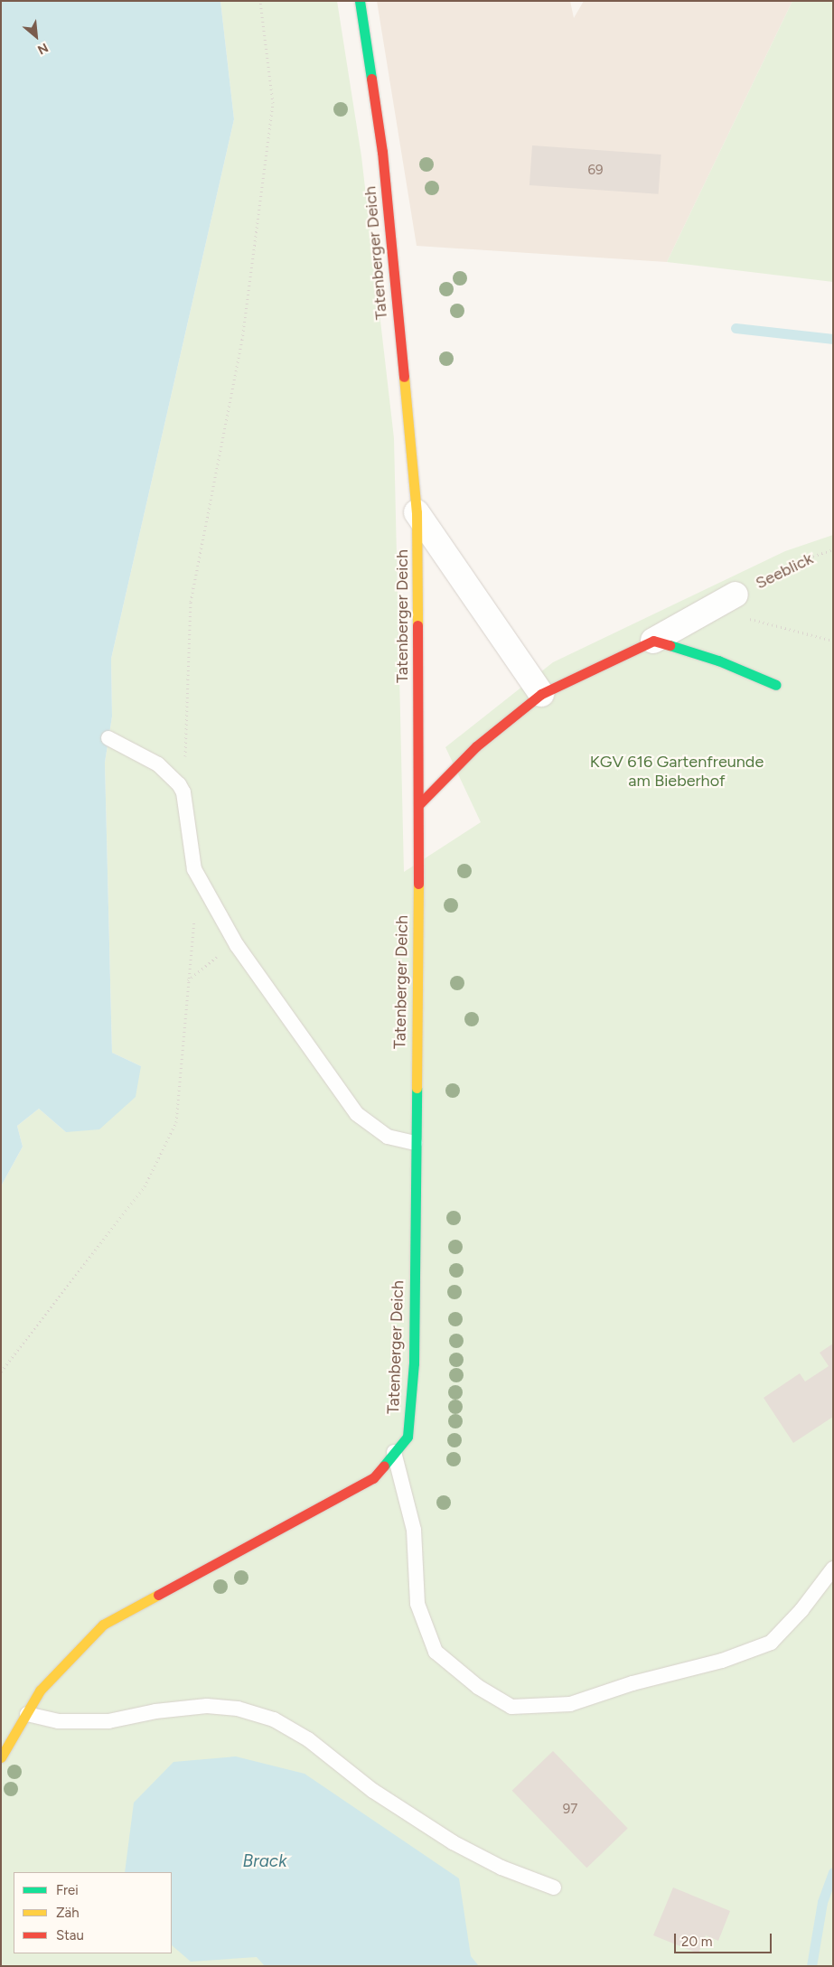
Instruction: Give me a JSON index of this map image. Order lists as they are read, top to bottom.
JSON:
{
  "streets": {
    "street": ["Tatenberger Deich"],
    "path": ["Seeblick"]
  },
  "water": ["Brack"],
  "parks": ["KGV 616 Gartenfreunde am Bieberhof"],
  "house_numbers": ["69", "97"],
  "legend": ["Frei", "Zäh", "Stau"],
  "scale_bar": "20 m",
  "north": "bottom right"
}
